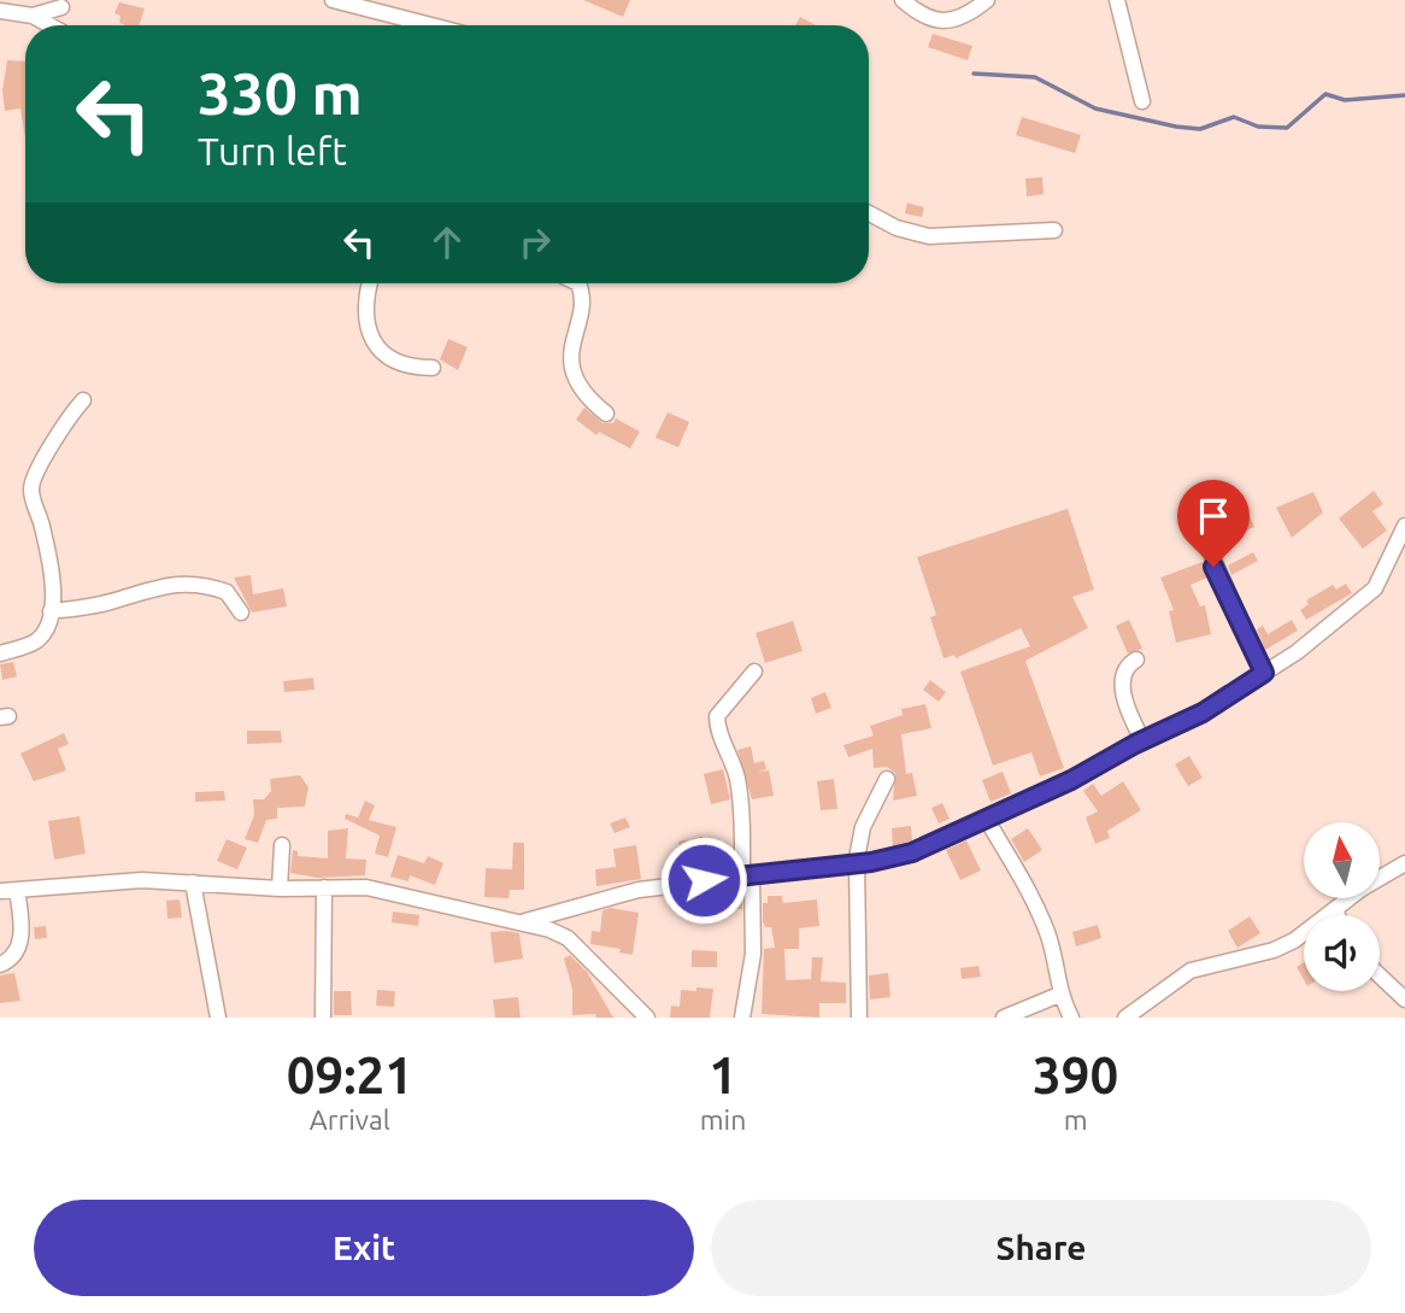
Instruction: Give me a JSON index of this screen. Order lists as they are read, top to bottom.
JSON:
{
  "north": "top",
  "page": {
    "turn": ["330 m", "Turn left"],
    "eta": [
      "09:21",
      "Arrival",
      "1",
      "min",
      "390",
      "m"
    ],
    "buttons": ["Exit", "Share"]
  }
}
